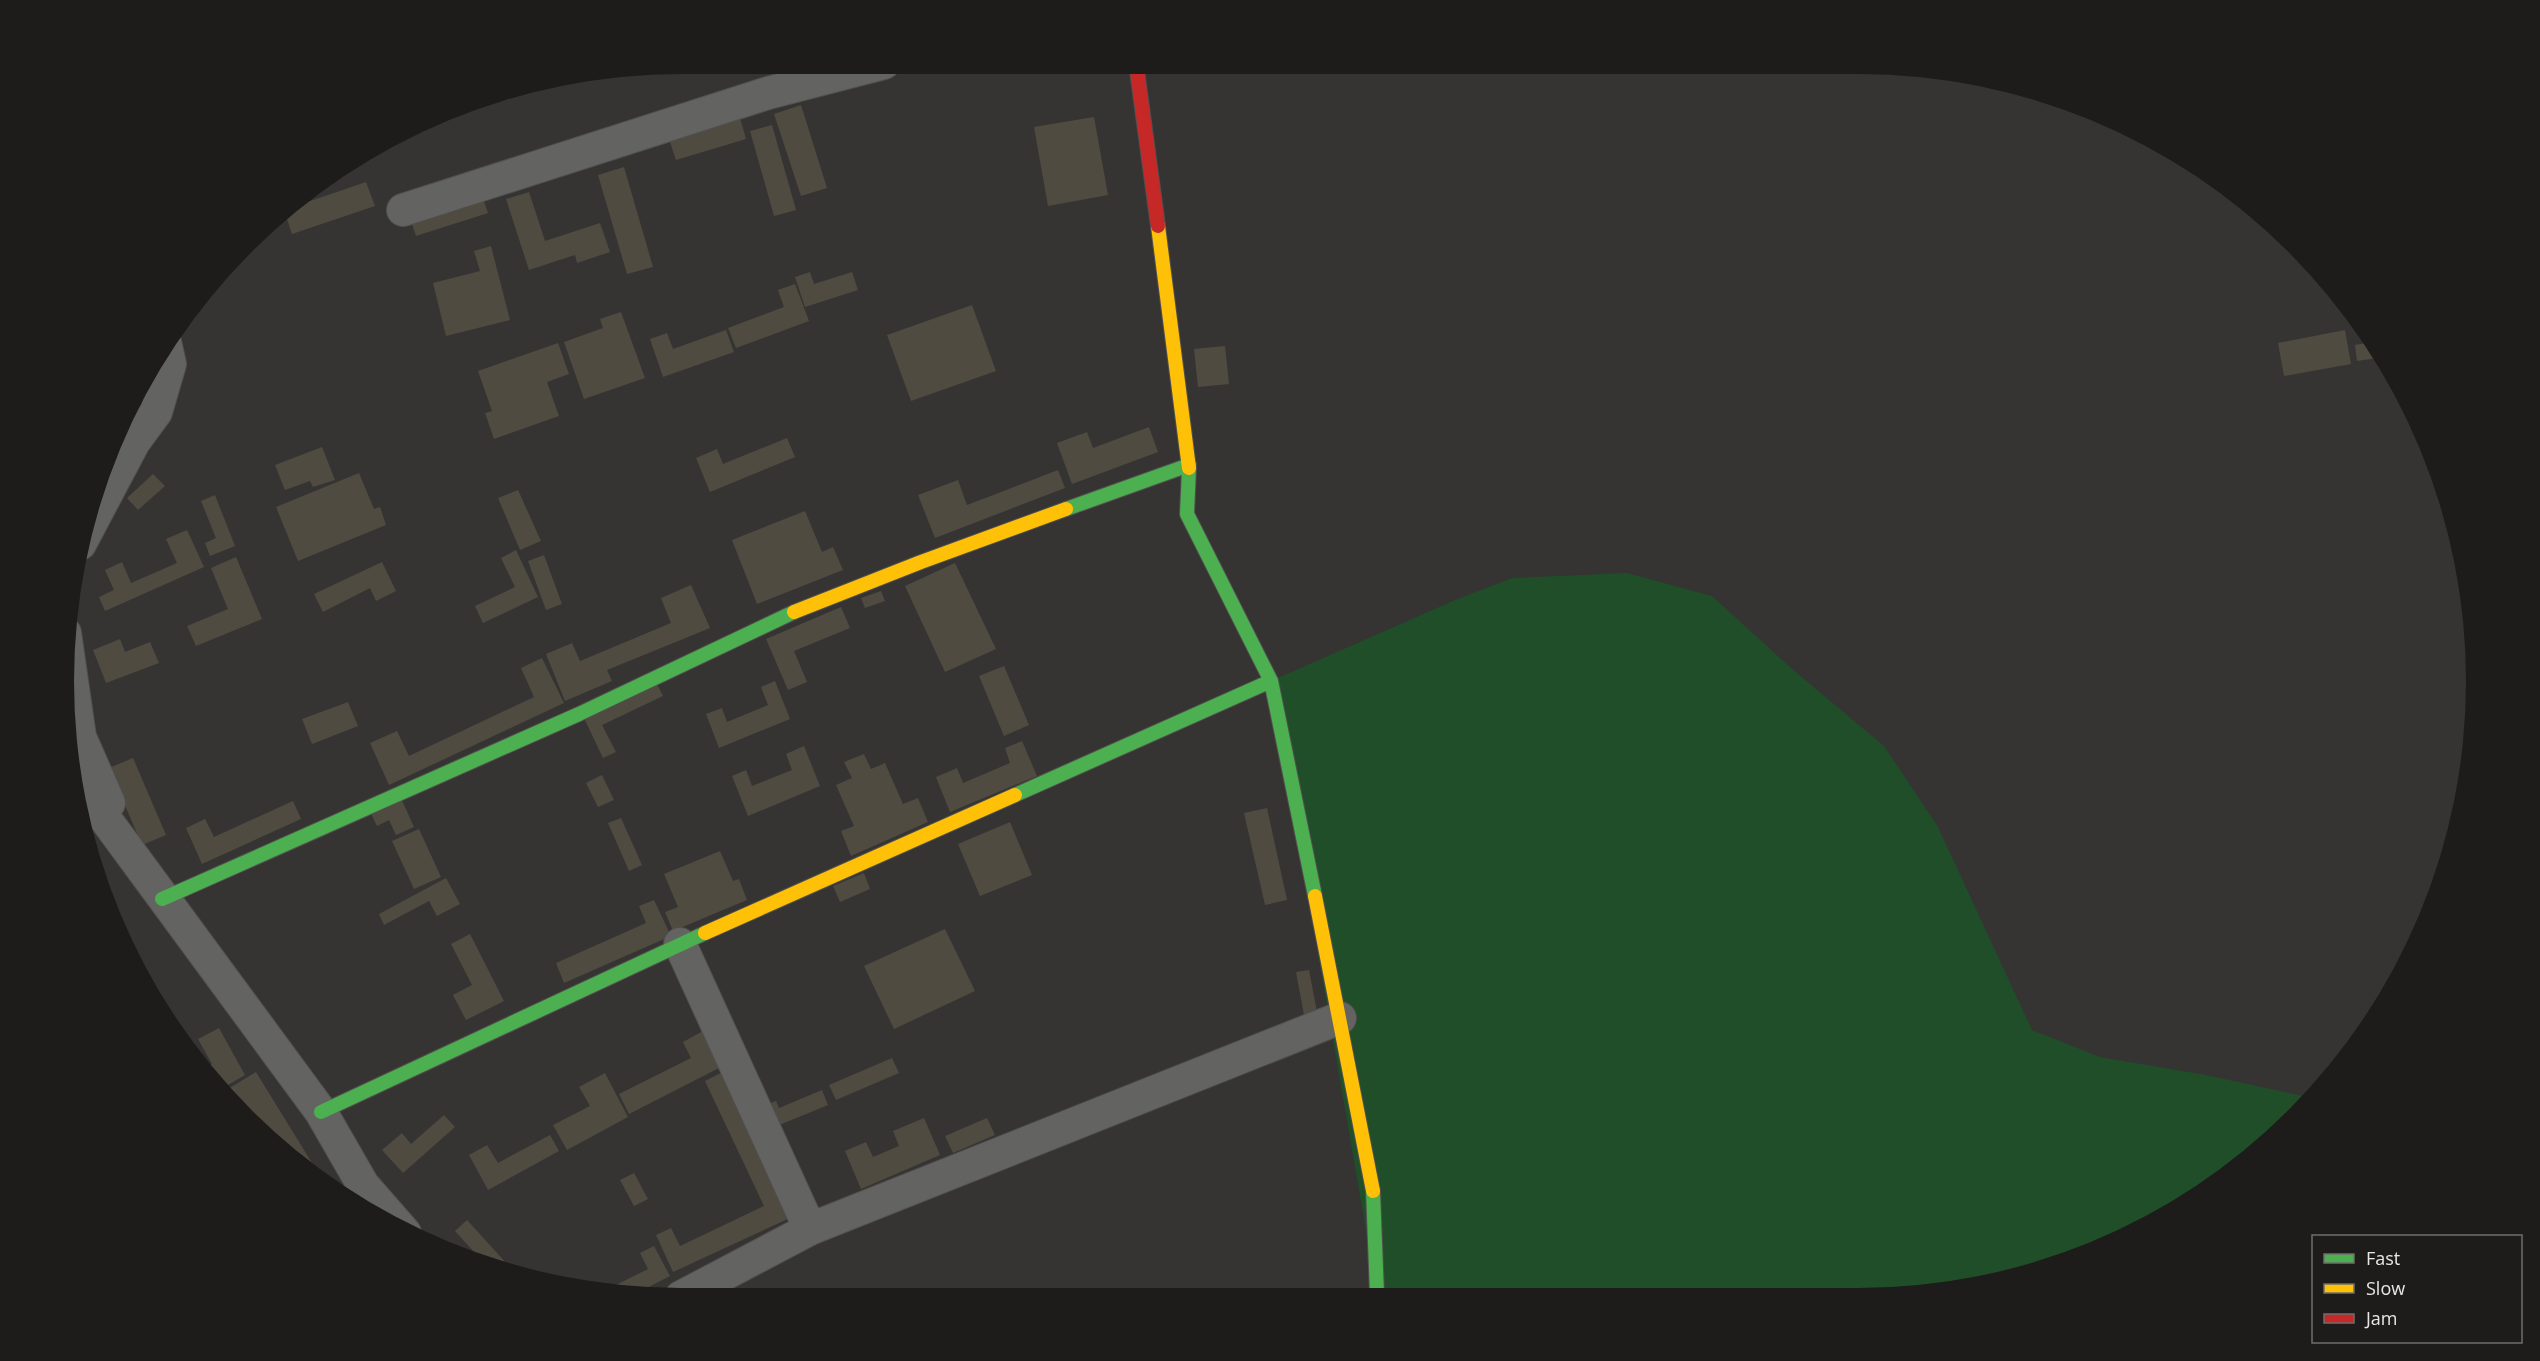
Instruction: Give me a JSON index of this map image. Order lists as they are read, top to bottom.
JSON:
{
  "legend": ["Fast", "Slow", "Jam"]
}
